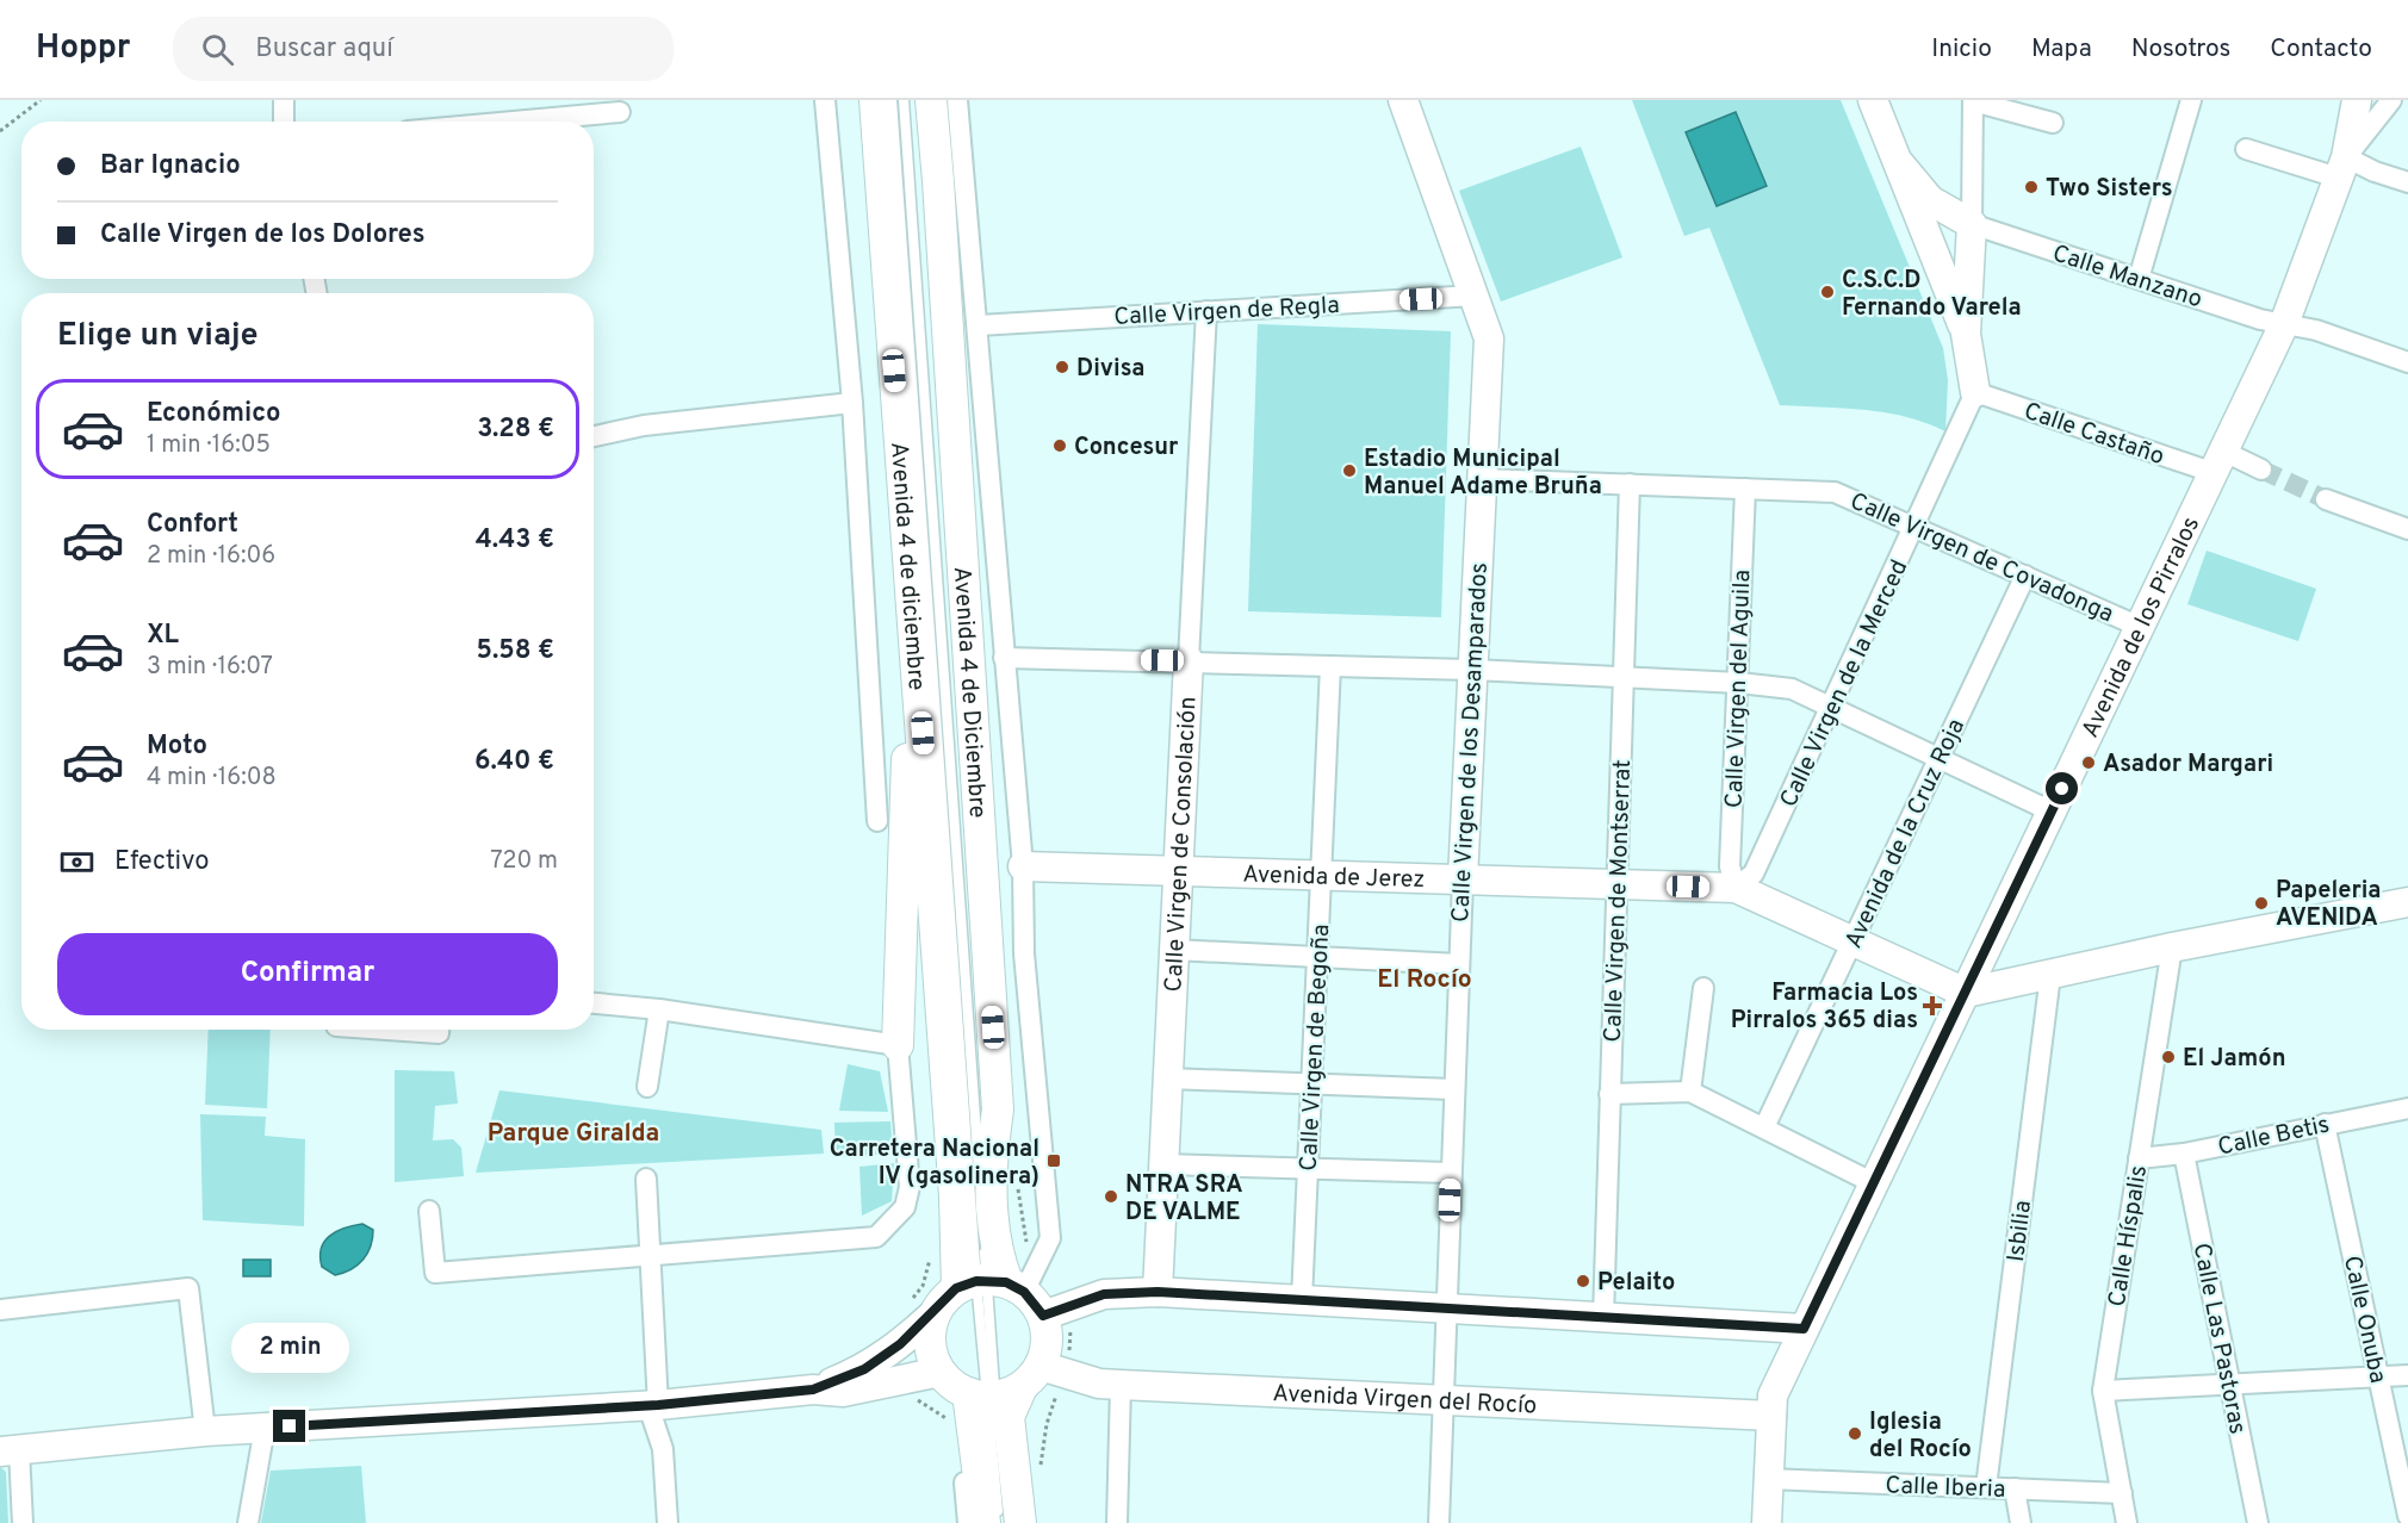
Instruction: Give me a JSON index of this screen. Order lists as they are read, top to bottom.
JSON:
{
  "streets": {
    "main road": ["Avenida 4 de diciembre", "Avenida 4 de Diciembre"],
    "street": [
      "Calle Manzano",
      "Calle Virgen de Regla",
      "Calle Castaño",
      "Calle Virgen de Covadonga",
      "Avenida de los Pirralos",
      "Calle Virgen de la Merced",
      "Calle Virgen del Aguila",
      "Calle Virgen de los Desamparados",
      "Avenida de la Cruz Roja",
      "Calle Virgen de Consolación",
      "Avenida de Jerez",
      "Calle Virgen de Montserrat",
      "Calle Virgen de Begoña",
      "Calle Betis",
      "Isbilia",
      "Calle Híspalis",
      "Calle Onuba",
      "Calle Las Pastoras",
      "Avenida Virgen del Rocío",
      "Calle Iberia"
    ]
  },
  "crossings": [
    ["Calle Manzano", "Avenida de los Pirralos"],
    ["Calle Virgen de Regla", "Calle Virgen de los Desamparados"],
    ["Calle Virgen de Regla", "Calle Virgen de Consolación"],
    ["Calle Castaño", "Avenida de los Pirralos"],
    ["Calle Castaño", "Calle Virgen de la Merced"],
    ["Calle Virgen de Covadonga", "Avenida de los Pirralos"],
    ["Calle Virgen de Covadonga", "Calle Virgen de la Merced"],
    ["Calle Virgen de Covadonga", "Calle Virgen del Aguila"],
    ["Calle Virgen de Covadonga", "Calle Virgen de los Desamparados"],
    ["Calle Virgen de Covadonga", "Avenida de la Cruz Roja"],
    ["Calle Virgen de Covadonga", "Calle Virgen de Montserrat"],
    ["Avenida 4 de diciembre", "Avenida 4 de Diciembre"],
    ["Avenida de los Pirralos", "Avenida de Jerez"],
    ["Avenida de los Pirralos", "Avenida Virgen del Rocío"],
    ["Avenida de los Pirralos", "Calle Iberia"],
    ["Calle Virgen de la Merced", "Calle Virgen del Aguila"],
    ["Calle Virgen de la Merced", "Avenida de Jerez"],
    ["Calle Virgen del Aguila", "Avenida de Jerez"],
    ["Calle Virgen de los Desamparados", "Avenida de Jerez"],
    ["Calle Virgen de los Desamparados", "Avenida Virgen del Rocío"],
    ["Avenida de la Cruz Roja", "Avenida de Jerez"],
    ["Calle Virgen de Consolación", "Avenida de Jerez"],
    ["Avenida de Jerez", "Calle Virgen de Montserrat"],
    ["Avenida de Jerez", "Calle Virgen de Begoña"],
    ["Calle Betis", "Calle Híspalis"],
    ["Calle Betis", "Calle Onuba"],
    ["Calle Betis", "Calle Las Pastoras"],
    ["Isbilia", "Calle Iberia"],
    ["Calle Híspalis", "Calle Iberia"]
  ],
  "districts": ["El Rocío", "Parque Giralda"],
  "places": {
    "other": [
      "Two Sisters",
      "C.S.C.D Fernando Varela",
      "Divisa",
      "Concesur",
      "Estadio Municipal Manuel Adame Bruña",
      "Asador Margari",
      "Papeleria AVENIDA",
      "El Jamón",
      "NTRA SRA DE VALME",
      "Pelaito",
      "Iglesia del Rocío"
    ],
    "health": ["Farmacia Los Pirralos 365 dias"],
    "transit": ["Carretera Nacional IV (gasolinera)"]
  },
  "page": {
    "header": "Hoppr",
    "search": "Buscar aquí",
    "nav": [
      "Inicio",
      "Mapa",
      "Nosotros",
      "Contacto"
    ],
    "banner": ["Bar Ignacio", "Calle Virgen de los Dolores"],
    "heading": "Elige un viaje",
    "list": [
      {
        "name": "Económico",
        "note": "1 min · 16:05",
        "value": "3.28 €"
      },
      {
        "name": "Confort",
        "note": "2 min · 16:06",
        "value": "4.43 €"
      },
      {
        "name": "XL",
        "note": "3 min · 16:07",
        "value": "5.58 €"
      },
      {
        "name": "Moto",
        "note": "4 min · 16:08",
        "value": "6.40 €"
      }
    ],
    "pay": ["Efectivo", "720 m"],
    "buttons": "Confirmar",
    "bubble": "2 min"
  }
}
